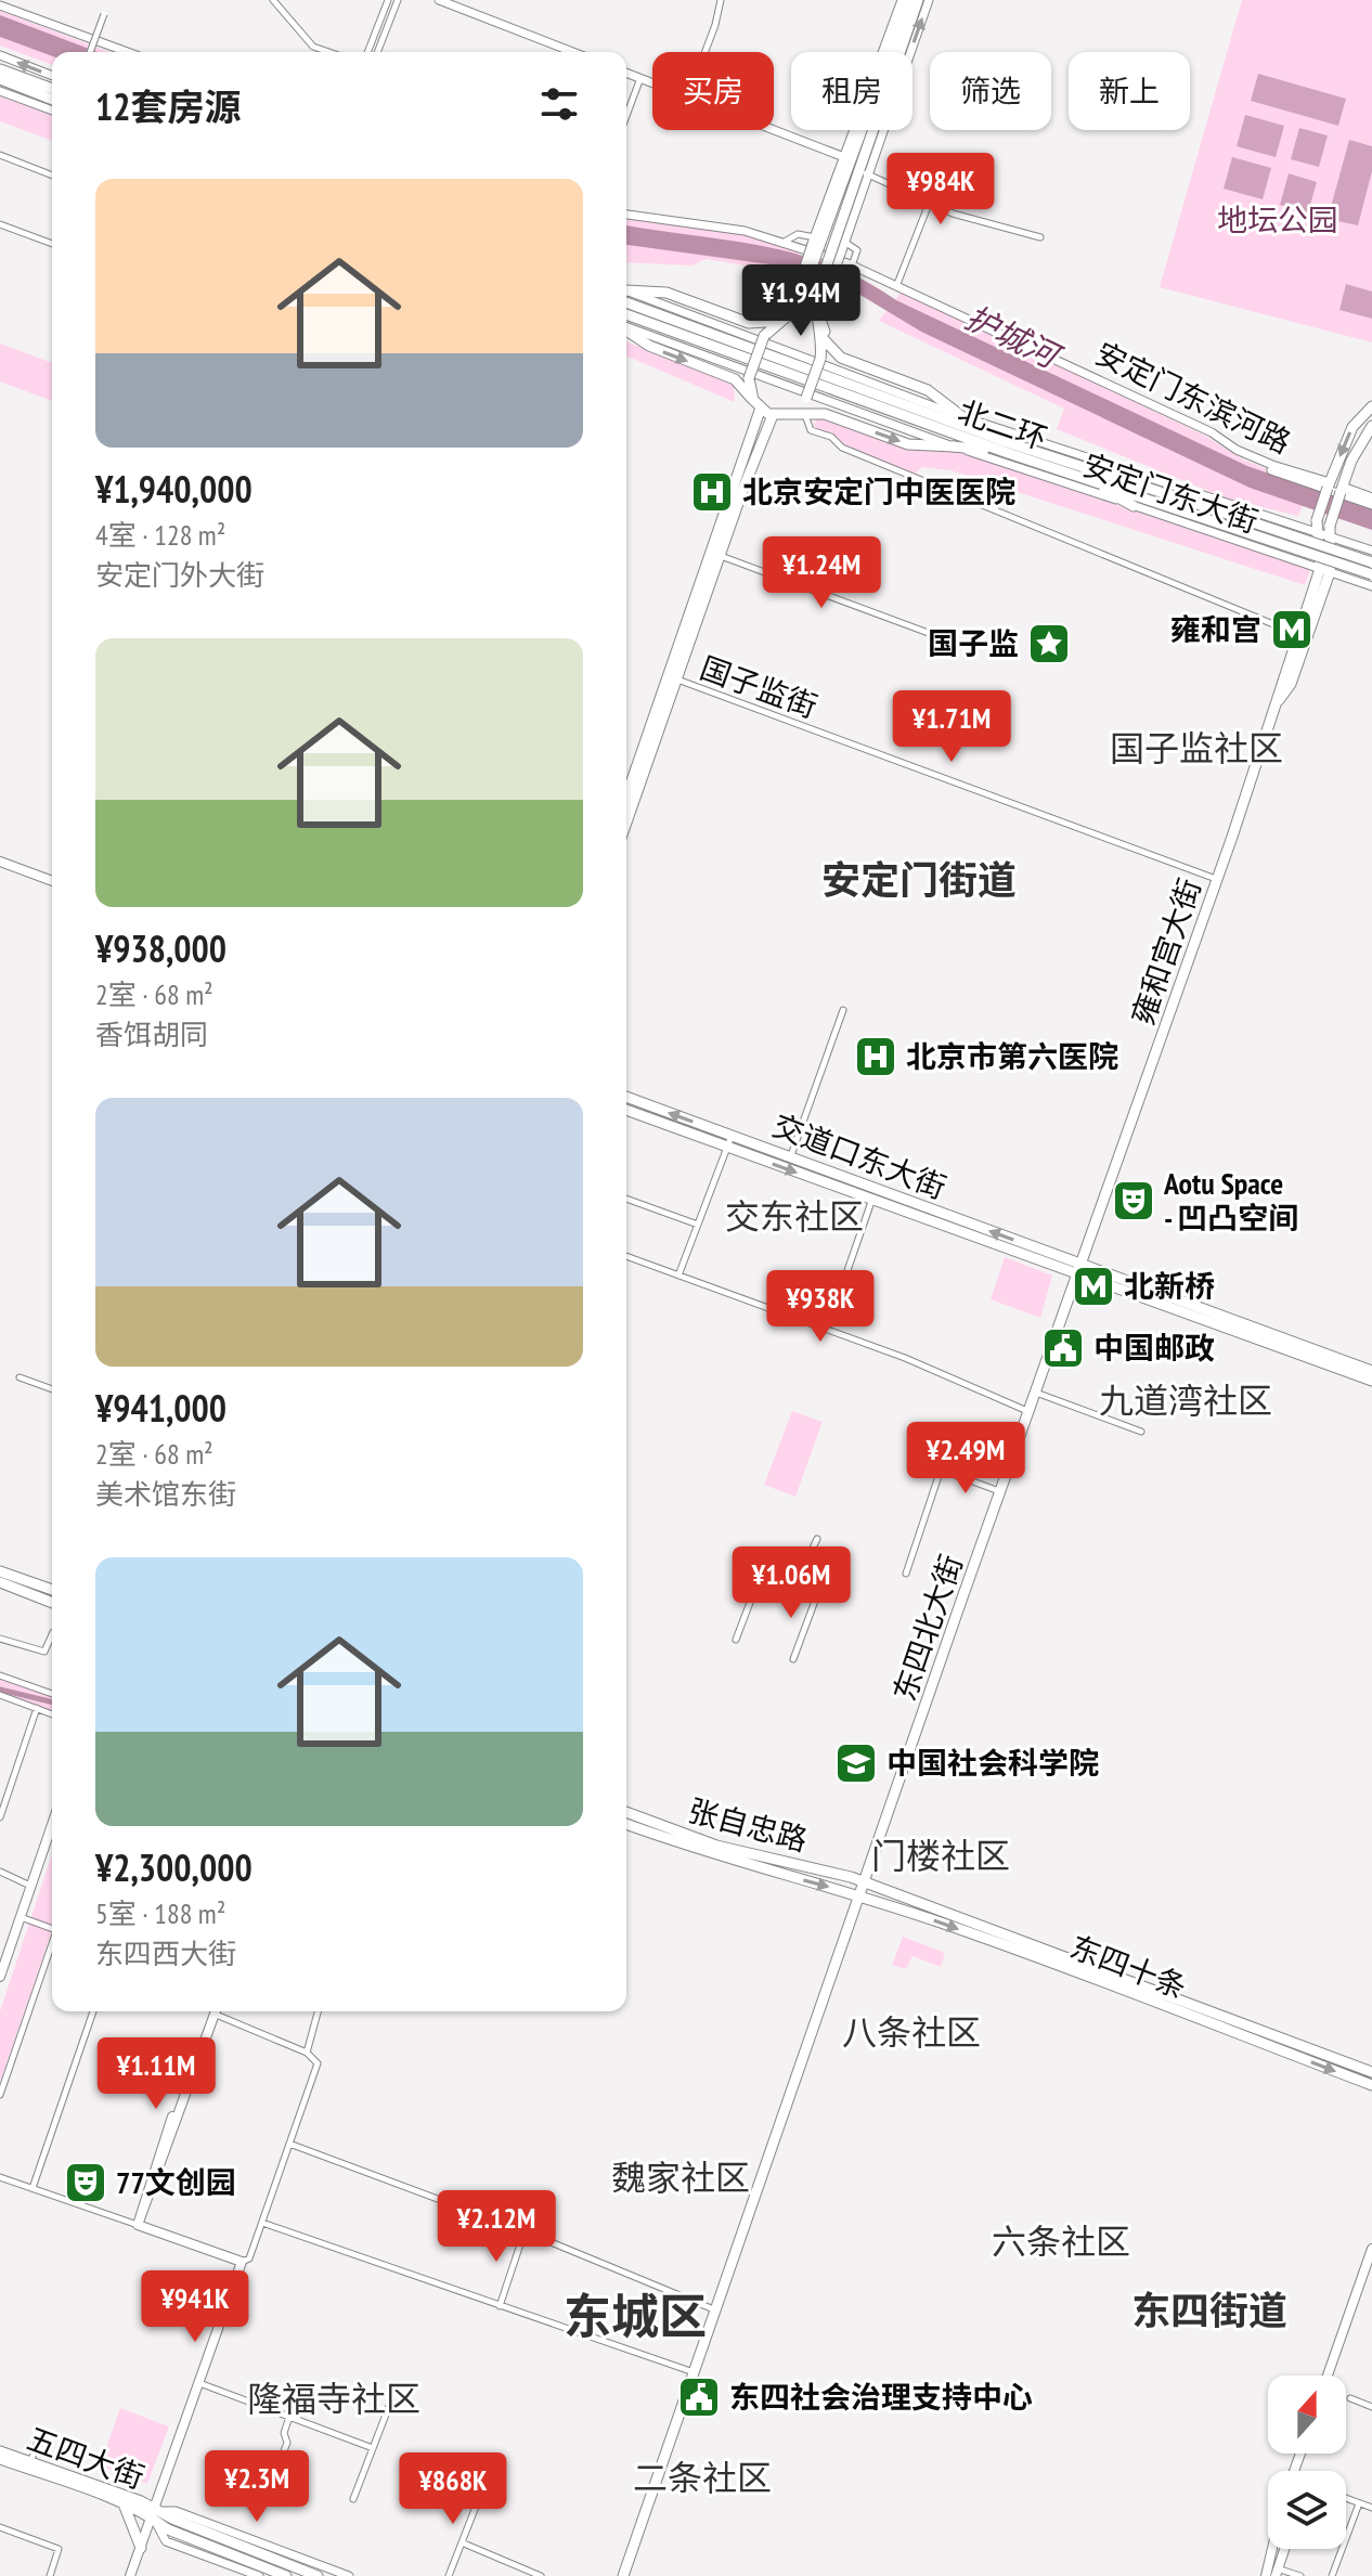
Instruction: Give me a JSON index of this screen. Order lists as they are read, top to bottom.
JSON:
{
  "streets": {
    "main road": [
      "北二环",
      "雍和宫大街",
      "交道口东大街",
      "东四北大街",
      "张自忠路",
      "东四十条",
      "五四大街"
    ],
    "street": ["安定门东滨河路", "安定门东大街", "国子监街"]
  },
  "crossings": [
    ["安定门东大街", "雍和宫大街"],
    ["国子监街", "雍和宫大街"],
    ["雍和宫大街", "交道口东大街"],
    ["雍和宫大街", "东四北大街"],
    ["交道口东大街", "东四北大街"],
    ["东四北大街", "张自忠路"],
    ["东四北大街", "东四十条"],
    ["张自忠路", "东四十条"]
  ],
  "districts": [
    "国子监社区",
    "安定门街道",
    "交东社区",
    "九道湾社区",
    "门楼社区",
    "八条社区",
    "魏家社区",
    "六条社区",
    "东四街道",
    "东城区",
    "隆福寺社区",
    "二条社区"
  ],
  "water": ["护城河"],
  "parks": ["地坛公园"],
  "places": {
    "hospital": ["北京安定门中医医院", "北京市第六医院"],
    "metro station": ["雍和宫", "北新桥"],
    "place": ["国子监"],
    "theatre": ["Aotu Space - 凹凸空间", "77文创园"],
    "public building": ["中国邮政", "东四社会治理支持中心"],
    "school or university": ["中国社会科学院"]
  },
  "north": "top",
  "page": {
    "chip": [
      "买房",
      "租房",
      "筛选",
      "新上"
    ],
    "heading": "12套房源",
    "price": [
      "¥984K",
      "¥1.94M",
      "¥1.24M",
      "¥1.71M",
      "¥938K",
      "¥2.49M",
      "¥1.06M",
      "¥1.11M",
      "¥2.12M",
      "¥941K",
      "¥2.3M",
      "¥868K"
    ],
    "list": [
      {
        "name": "¥1,940,000",
        "note": "4室 · 128 m² · 安定门外大街"
      },
      {
        "name": "¥938,000",
        "note": "2室 · 68 m² · 香饵胡同"
      },
      {
        "name": "¥941,000",
        "note": "2室 · 68 m² · 美术馆东街"
      },
      {
        "name": "¥2,300,000",
        "note": "5室 · 188 m² · 东四西大街"
      }
    ]
  }
}
